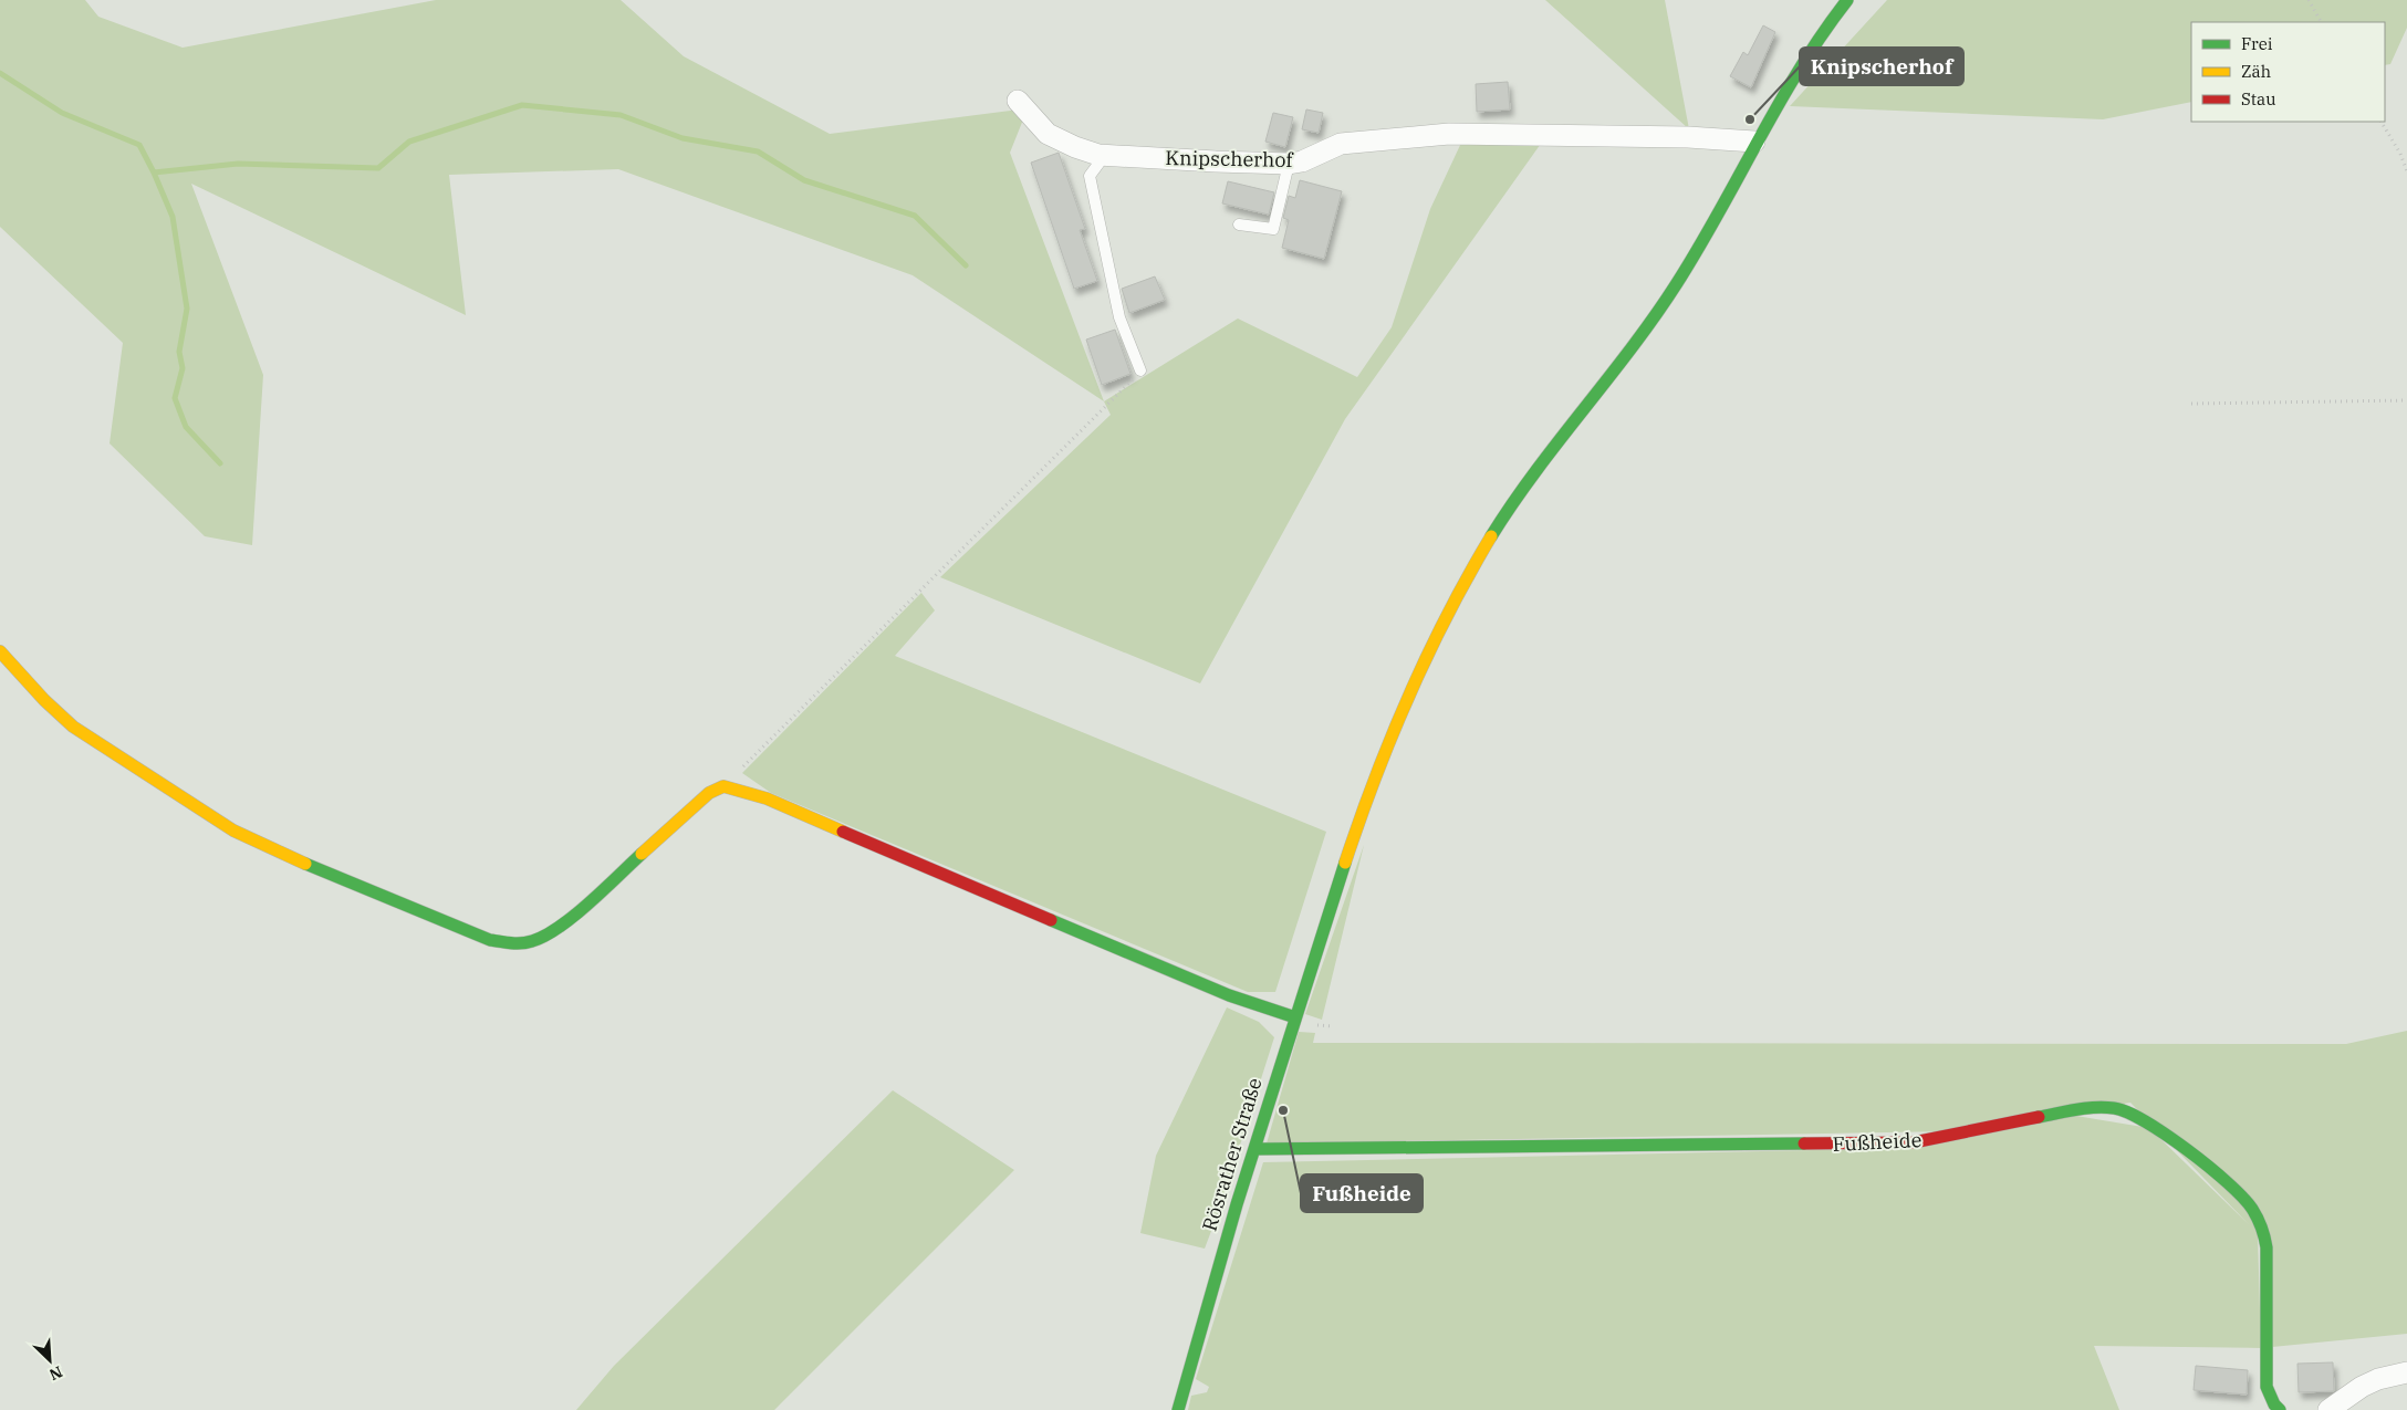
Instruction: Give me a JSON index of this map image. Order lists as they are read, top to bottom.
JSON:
{
  "streets": {
    "street": ["Knipscherhof", "Fußheide", "Rösrather Straße"]
  },
  "crossings": [
    ["Knipscherhof", "Rösrather Straße"],
    ["Fußheide", "Rösrather Straße"]
  ],
  "places": ["Knipscherhof", "Fußheide"],
  "legend": ["Frei", "Zäh", "Stau"],
  "north": "bottom right"
}
